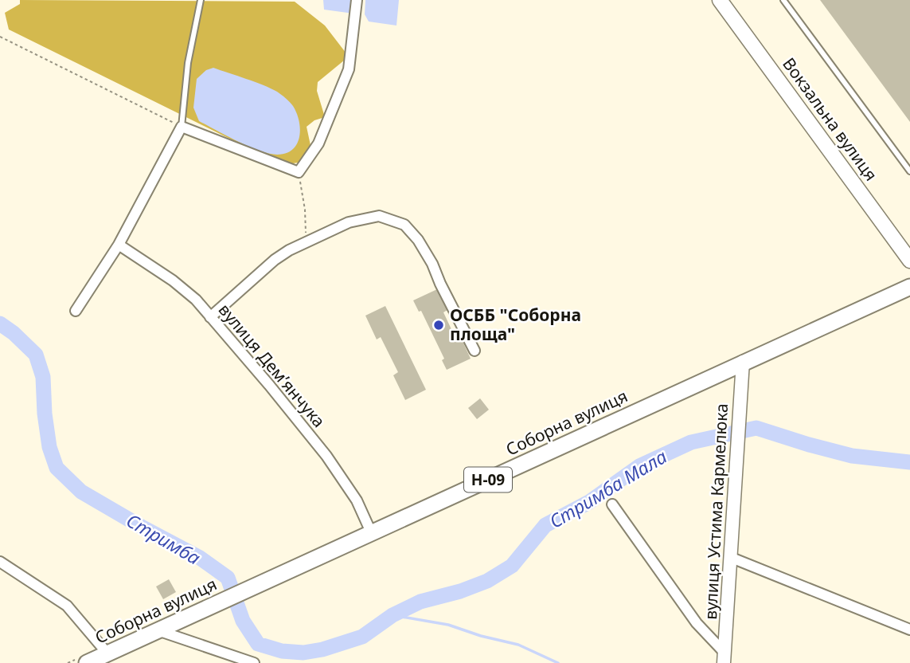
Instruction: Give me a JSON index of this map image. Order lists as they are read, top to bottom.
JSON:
{
  "streets": {
    "main road": ["Вокзальна вулиця", "Соборна вулиця", "Н-09"],
    "street": ["вулиця Демʼянчука", "вулиця Устима Кармелюка"]
  },
  "crossings": [
    ["вулиця Демʼянчука", "Соборна вулиця"],
    ["Соборна вулиця", "вулиця Устима Кармелюка"]
  ],
  "water": ["Стримба Мала", "Стримба"],
  "places": ["ОСББ \"Соборна площа\""]
}
